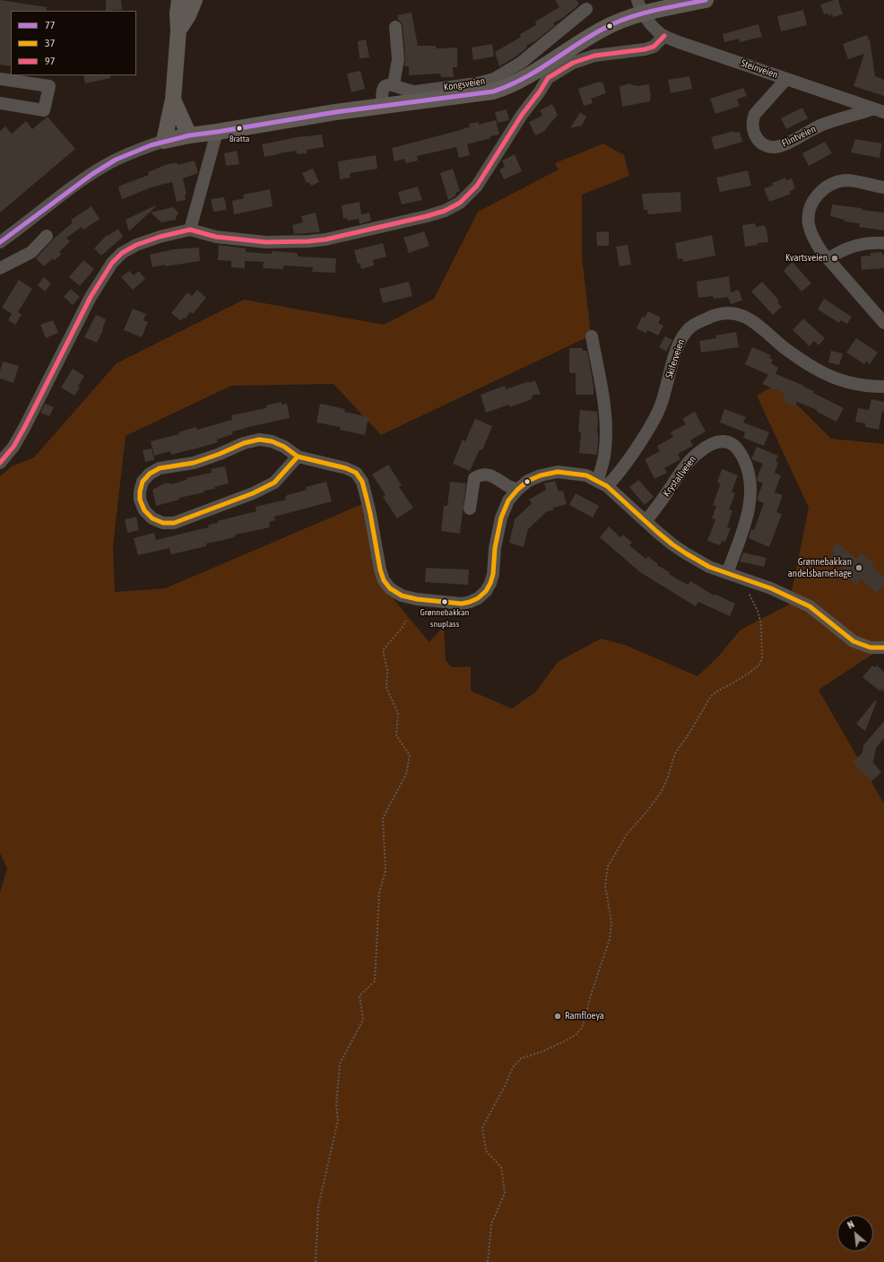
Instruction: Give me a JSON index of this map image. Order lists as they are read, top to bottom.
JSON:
{
  "streets": {
    "main road": ["Kongsveien"],
    "street": [
      "Steinveien",
      "Flintveien",
      "Skiferveien",
      "Krystallveien"
    ]
  },
  "crossings": [
    ["Steinveien", "Kongsveien"],
    ["Steinveien", "Flintveien"]
  ],
  "places": [
    "Bratta",
    "Kvartsveien",
    "Grønnebakkan andelsbarnehage",
    "Grønnebakkan snuplass",
    "Ramfloeya"
  ],
  "lines": ["transit line 77", "transit line 97", "transit line 37"],
  "legend": ["77", "37", "97"],
  "north": "top left"
}
